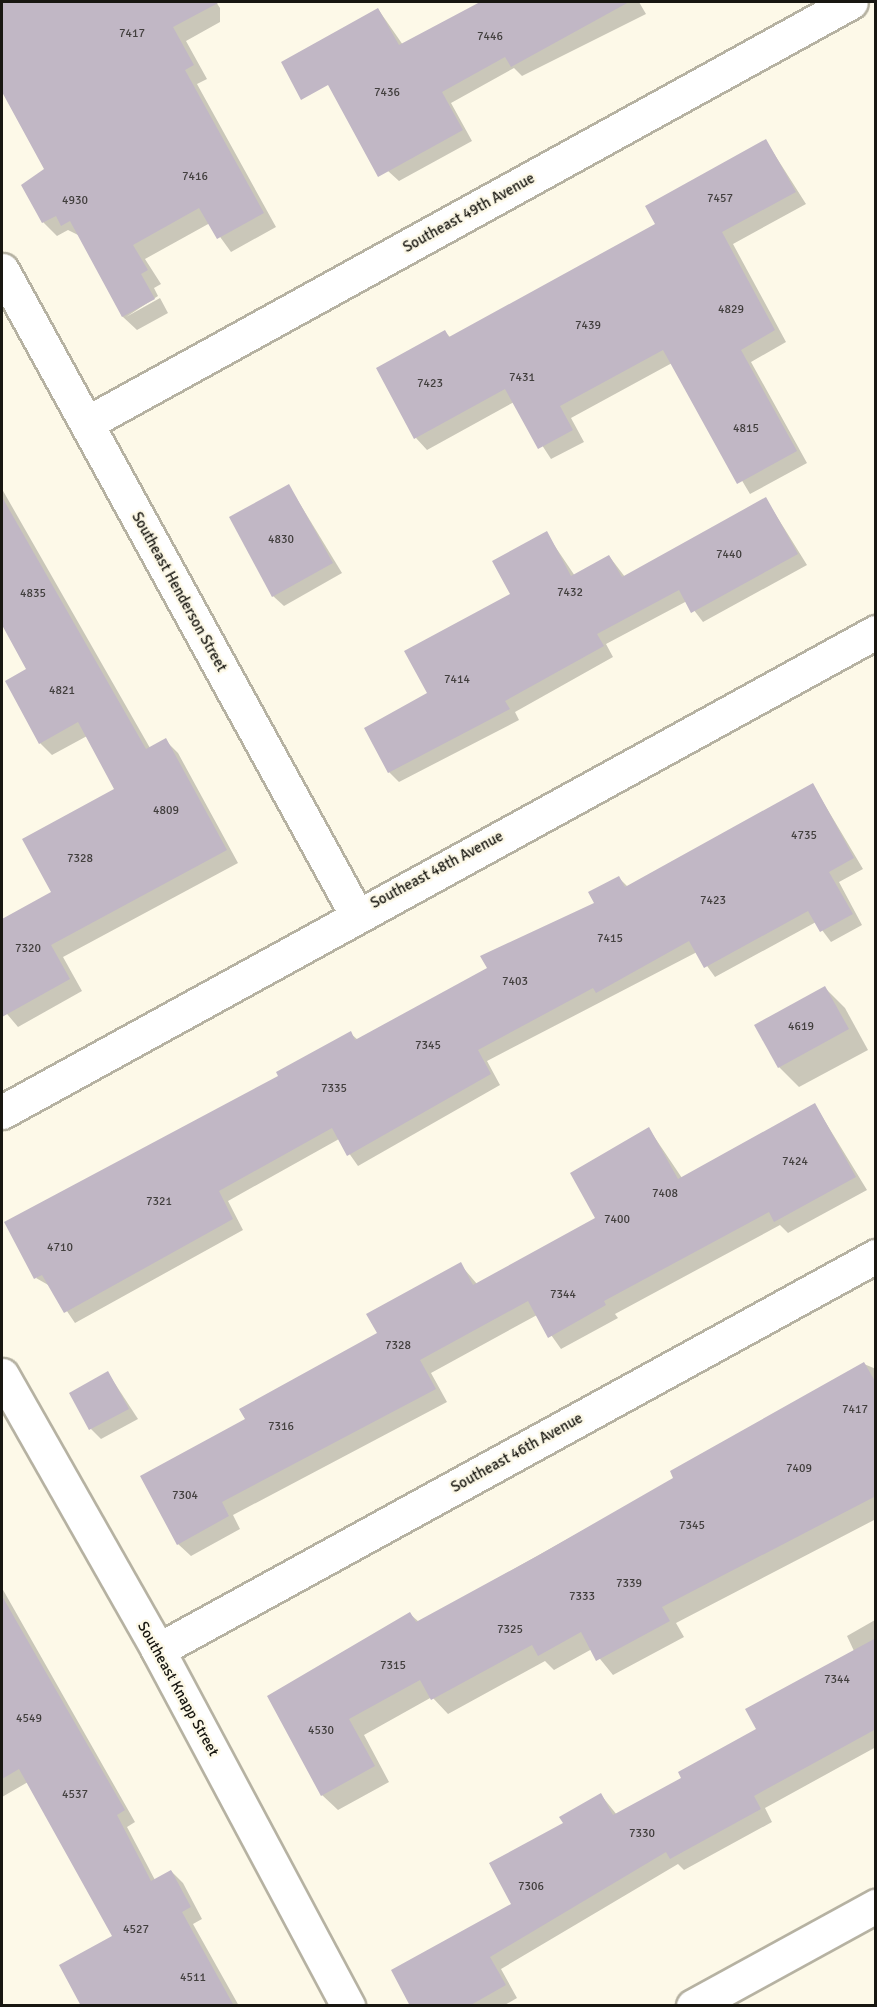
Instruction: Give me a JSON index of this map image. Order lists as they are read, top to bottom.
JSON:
{
  "streets": {
    "street": [
      "Southeast 49th Avenue",
      "Southeast Henderson Street",
      "Southeast 48th Avenue",
      "Southeast 46th Avenue",
      "Southeast Knapp Street"
    ]
  },
  "crossings": [
    ["Southeast 49th Avenue", "Southeast Henderson Street"],
    ["Southeast Henderson Street", "Southeast 48th Avenue"],
    ["Southeast 46th Avenue", "Southeast Knapp Street"]
  ],
  "house_numbers": [
    "7417",
    "7446",
    "7436",
    "7416",
    "7457",
    "4930",
    "4829",
    "7439",
    "7431",
    "7423",
    "4815",
    "4830",
    "7440",
    "7432",
    "4835",
    "7414",
    "4821",
    "4809",
    "4735",
    "7328",
    "7423",
    "7415",
    "7320",
    "7403",
    "4619",
    "7345",
    "7335",
    "7424",
    "7408",
    "7321",
    "7400",
    "4710",
    "7344",
    "7328",
    "7417",
    "7316",
    "7409",
    "7304",
    "7345",
    "7339",
    "7333",
    "7325",
    "7315",
    "7344",
    "4549",
    "4530",
    "4537",
    "7330",
    "7306",
    "4527",
    "4511"
  ]
}
